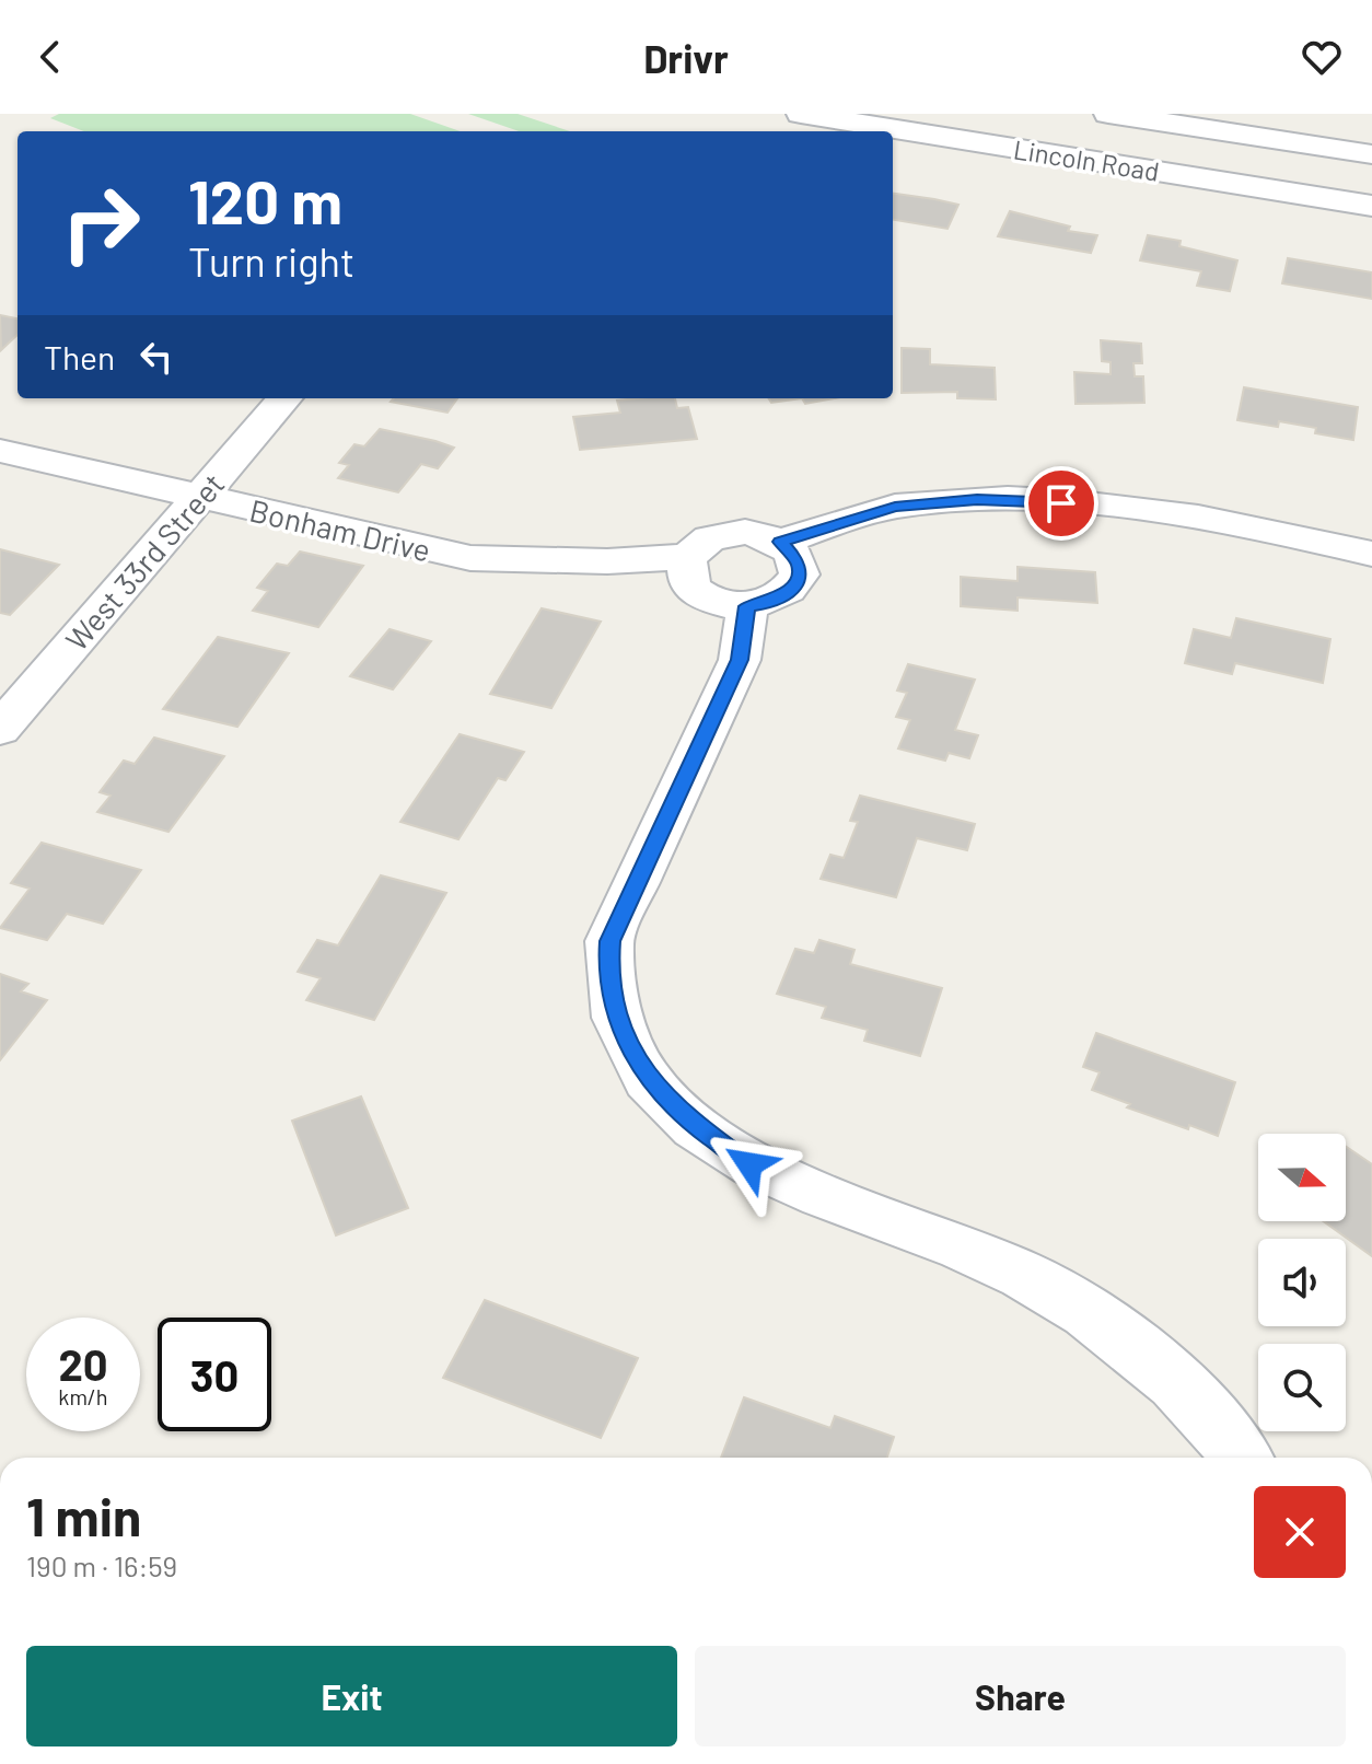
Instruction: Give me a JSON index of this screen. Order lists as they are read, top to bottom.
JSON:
{
  "streets": {
    "street": ["Lincoln Road", "Bonham Drive", "West 33rd Street"]
  },
  "crossings": [
    ["Bonham Drive", "West 33rd Street"]
  ],
  "north": "right",
  "page": {
    "header": "Drivr",
    "turn": ["120 m", "Turn right"],
    "then": "Then",
    "speed": "20 km/h",
    "limit": "30",
    "heading": ["1 min", "190 m · 16:59"],
    "buttons": ["Exit", "Share"]
  }
}
